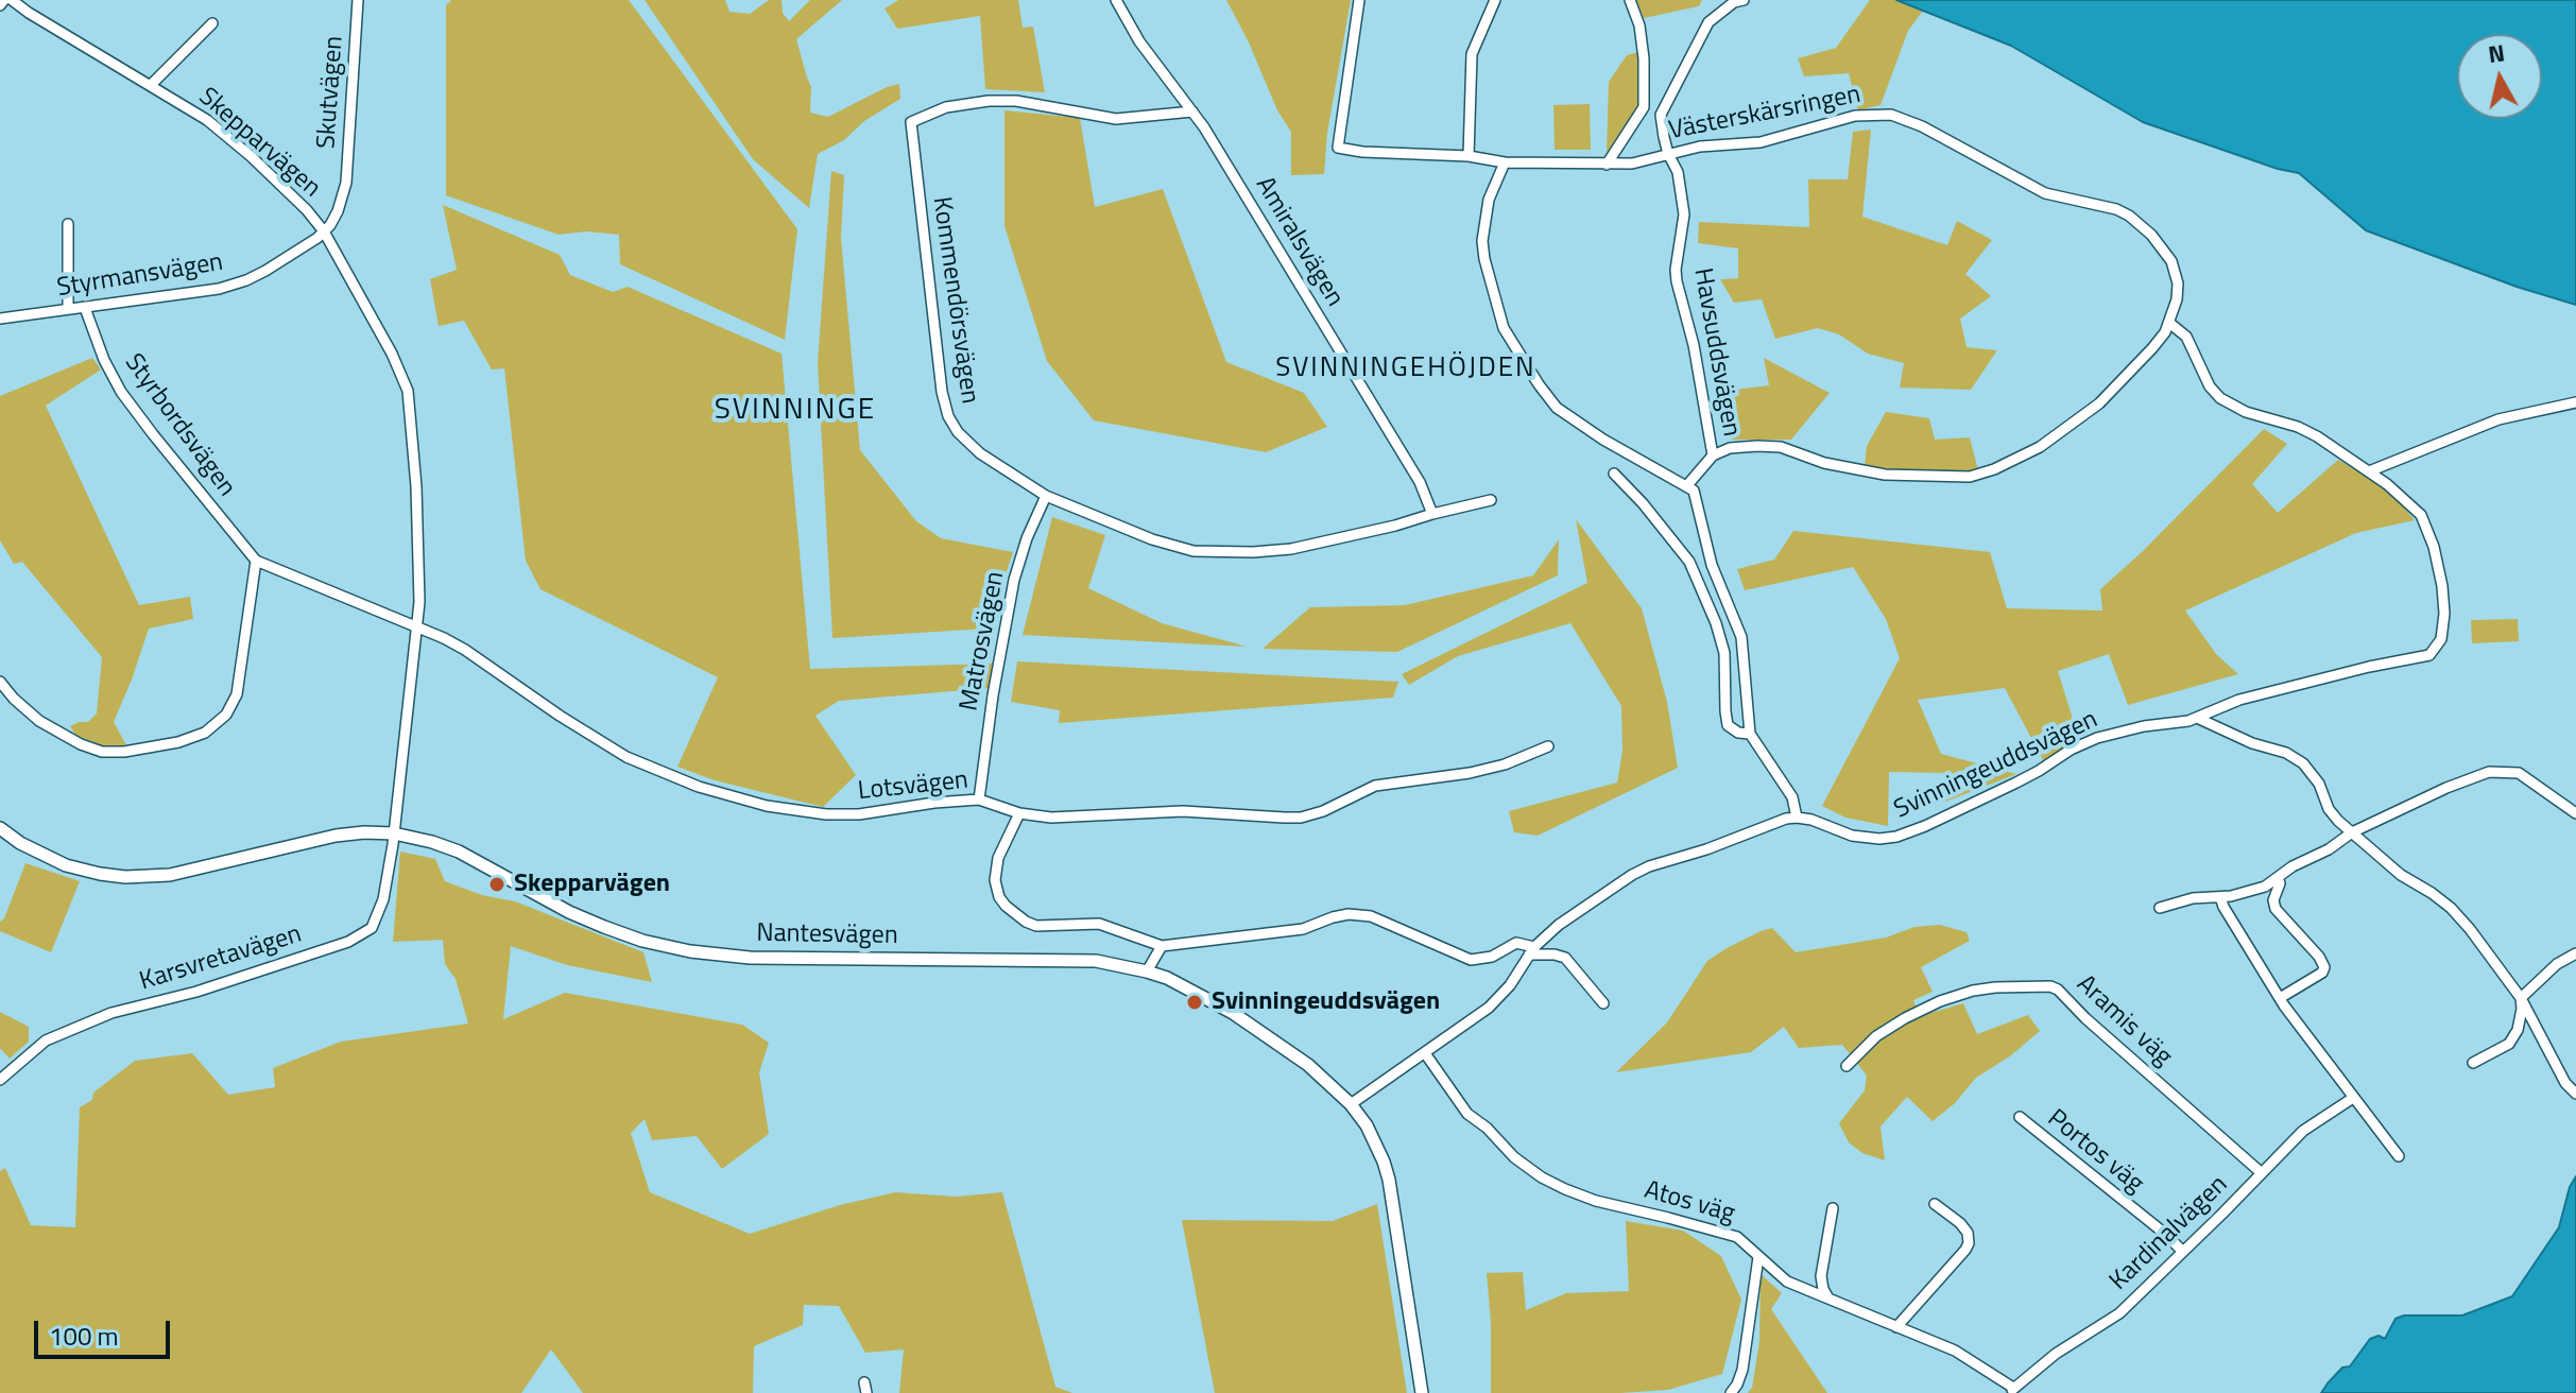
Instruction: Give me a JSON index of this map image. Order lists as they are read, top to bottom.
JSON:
{
  "streets": {
    "street": [
      "Skutvägen",
      "Västerskärsringen",
      "Skepparvägen",
      "Amiralsvägen",
      "Styrmansvägen",
      "Kommendörsvägen",
      "Havsuddsvägen",
      "Styrbordsvägen",
      "Matrosvägen",
      "Svinningeuddsvägen",
      "Lotsvägen",
      "Nantesvägen",
      "Karsvretavägen",
      "Aramis väg",
      "Portos väg",
      "Atos väg",
      "Kardinalvägen"
    ]
  },
  "crossings": [
    ["Skutvägen", "Skepparvägen"],
    ["Skutvägen", "Styrmansvägen"],
    ["Västerskärsringen", "Havsuddsvägen"],
    ["Västerskärsringen", "Svinningeuddsvägen"],
    ["Skepparvägen", "Styrmansvägen"],
    ["Skepparvägen", "Lotsvägen"],
    ["Skepparvägen", "Nantesvägen"],
    ["Skepparvägen", "Karsvretavägen"],
    ["Amiralsvägen", "Kommendörsvägen"],
    ["Styrmansvägen", "Styrbordsvägen"],
    ["Kommendörsvägen", "Matrosvägen"],
    ["Styrbordsvägen", "Lotsvägen"],
    ["Matrosvägen", "Lotsvägen"],
    ["Nantesvägen", "Karsvretavägen"],
    ["Aramis väg", "Kardinalvägen"],
    ["Portos väg", "Kardinalvägen"],
    ["Atos väg", "Kardinalvägen"]
  ],
  "districts": ["SVINNINGEHÖJDEN", "SVINNINGE"],
  "places": ["Skepparvägen", "Svinningeuddsvägen"],
  "scale_bar": "100 m",
  "north": "top"
}
